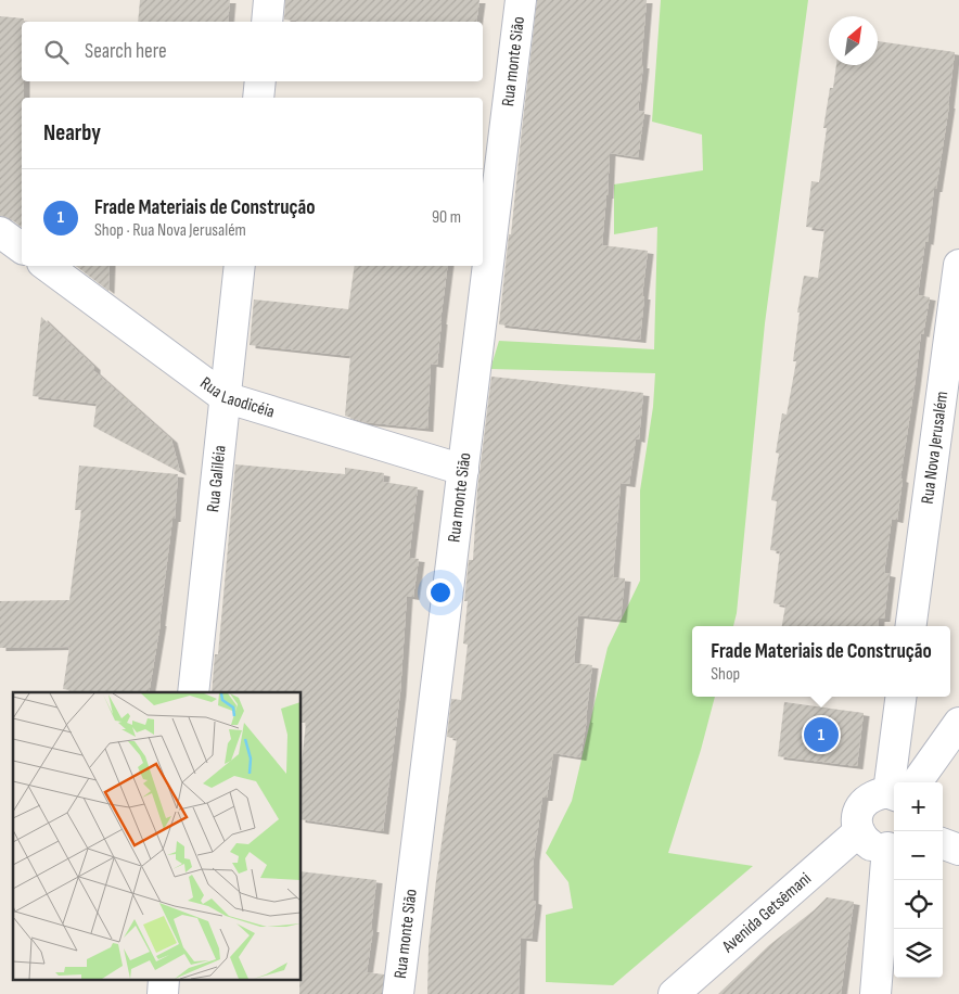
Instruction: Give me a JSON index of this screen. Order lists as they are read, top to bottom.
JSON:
{
  "streets": {
    "street": [
      "Rua monte Sião",
      "Rua Laodicéia",
      "Rua Nova Jerusalém",
      "Rua Galiléia",
      "Avenida Getsêmani"
    ]
  },
  "crossings": [
    ["Rua monte Sião", "Rua Laodicéia"],
    ["Rua Laodicéia", "Rua Galiléia"]
  ],
  "north": "top right",
  "page": {
    "search": "Search here",
    "heading": "Nearby",
    "list": [
      {
        "mark": "1",
        "name": "Frade Materiais de Construção",
        "note": "Shop · Rua Nova Jerusalém",
        "value": "90 m"
      }
    ],
    "popup": ["Frade Materiais de Construção", "Shop"],
    "pins": "1",
    "map_buttons": ["+", "−"]
  }
}
